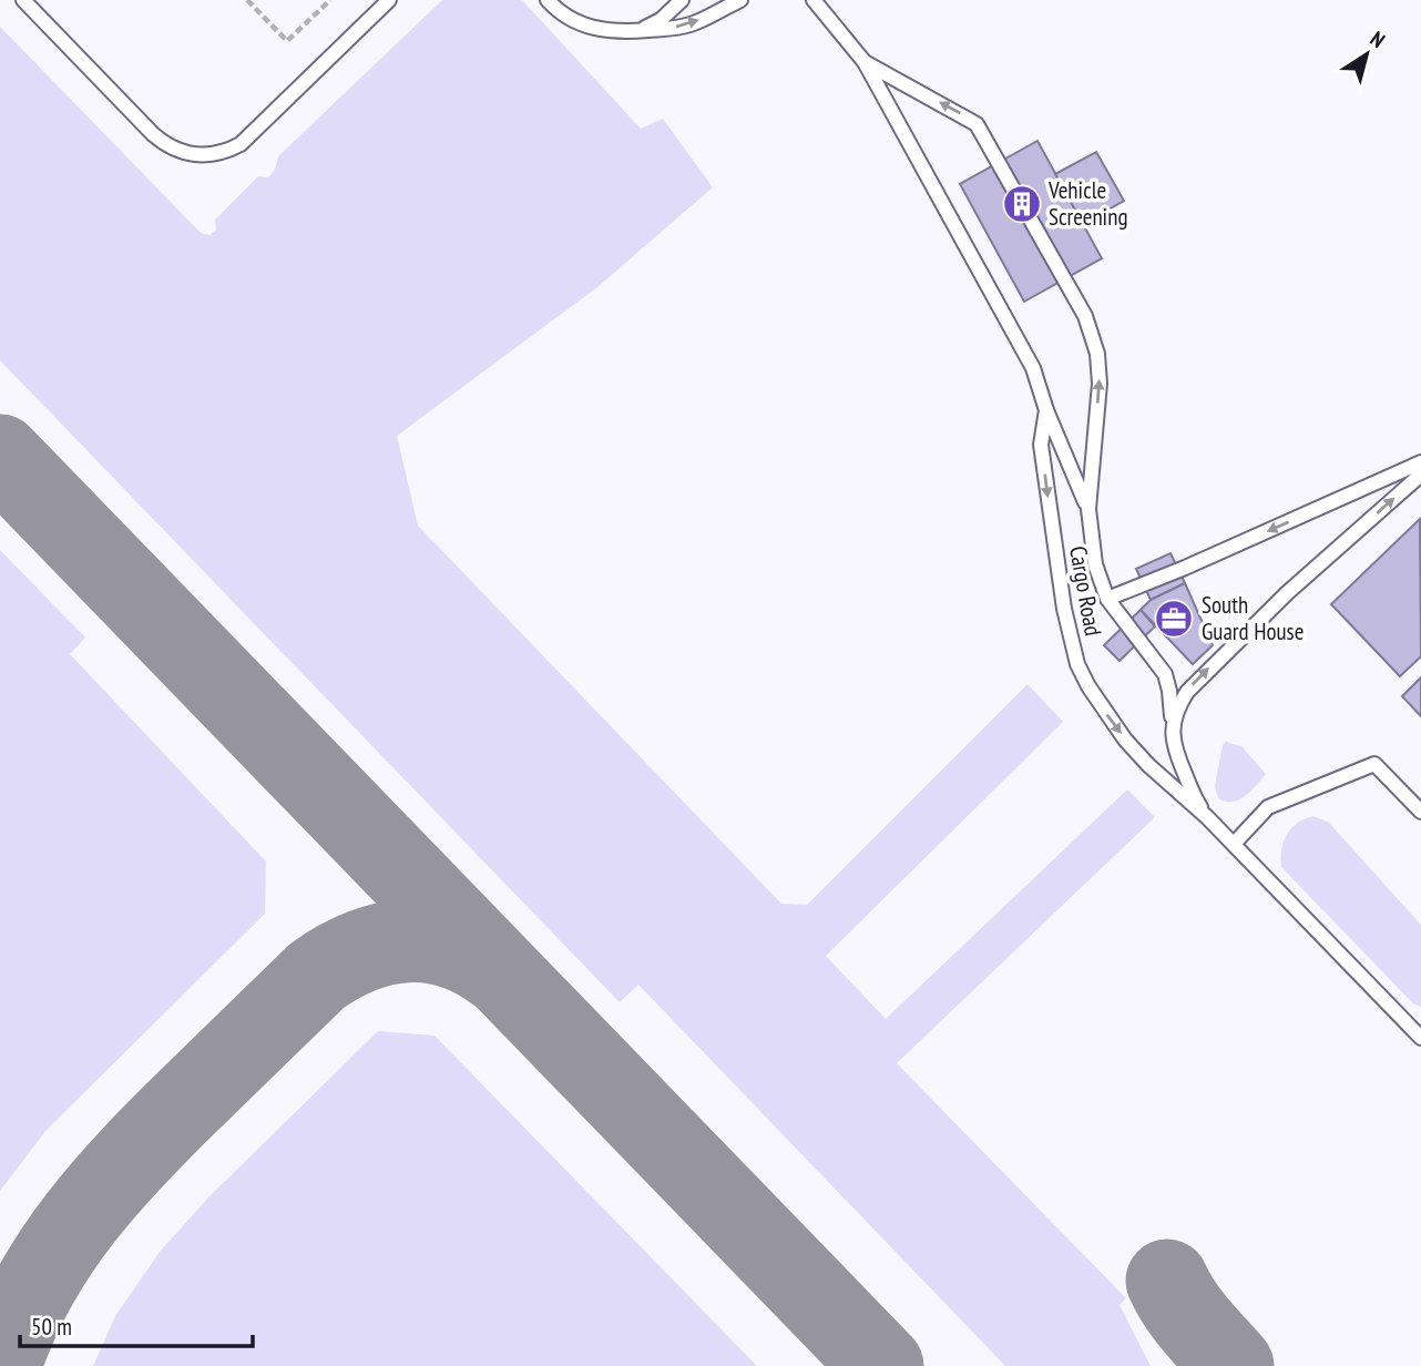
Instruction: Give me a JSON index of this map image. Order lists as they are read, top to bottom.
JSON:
{
  "streets": {
    "lane": ["Cargo Road"]
  },
  "places": {
    "building": ["Vehicle Screening"],
    "office": ["South Guard House"]
  },
  "scale_bar": "50 m",
  "north": "top right"
}
